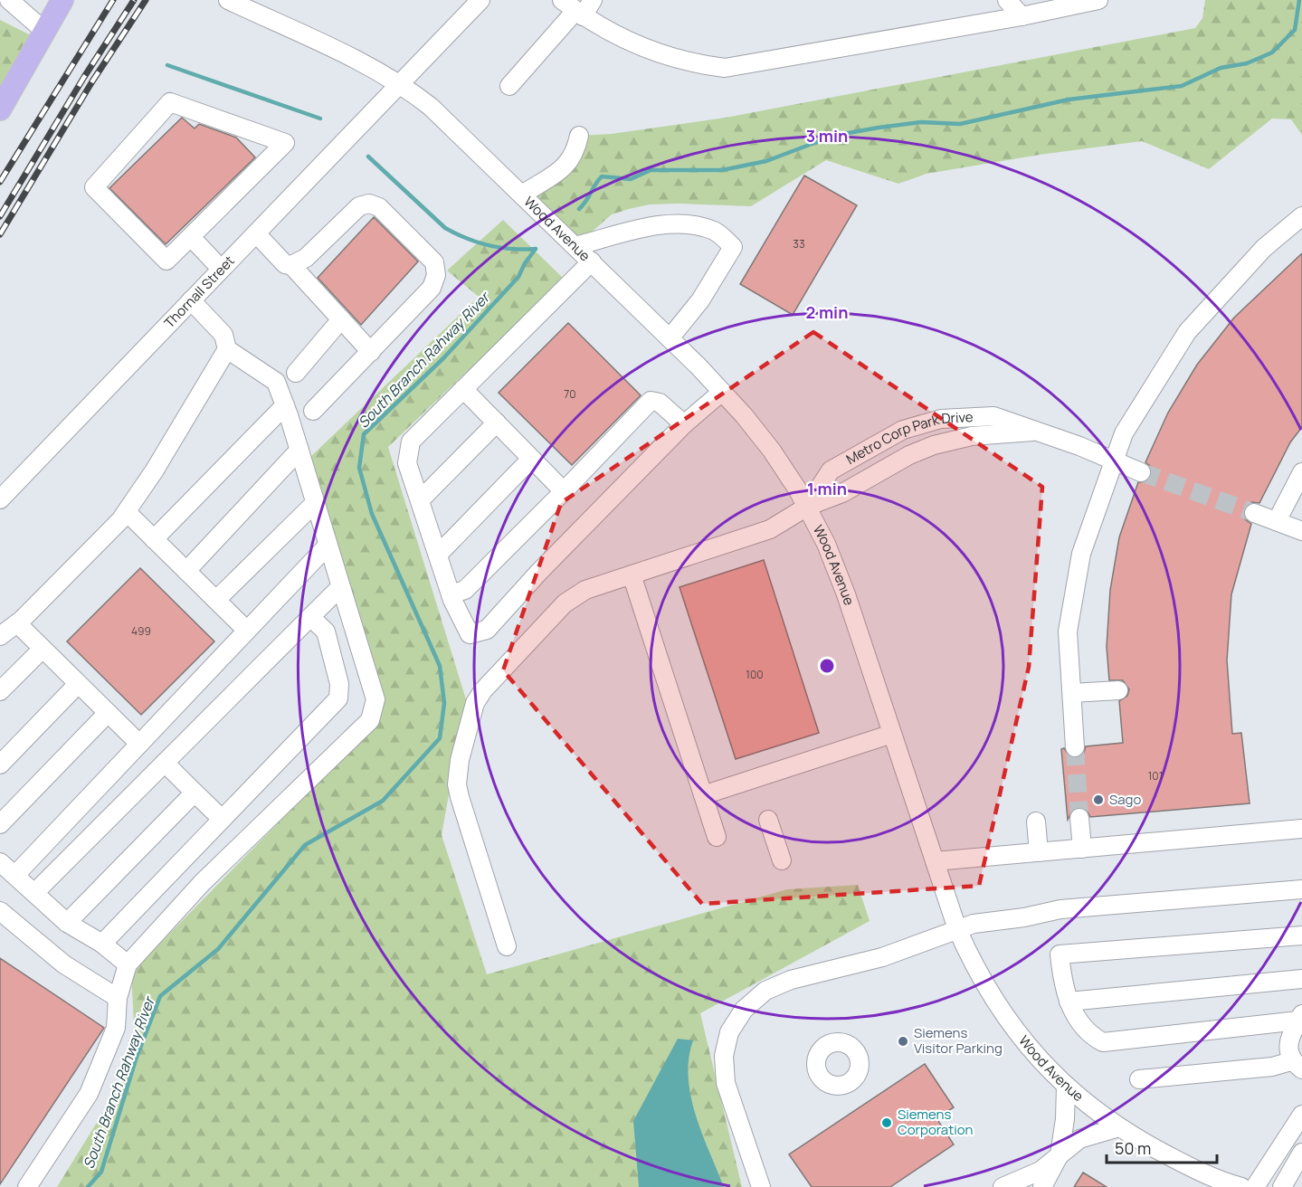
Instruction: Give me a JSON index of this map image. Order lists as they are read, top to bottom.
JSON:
{
  "streets": {
    "street": ["Wood Avenue", "Thornall Street", "Metro Corp Park Drive"]
  },
  "crossings": [
    ["Wood Avenue", "Thornall Street"],
    ["Wood Avenue", "Metro Corp Park Drive"]
  ],
  "water": ["South Branch Rahway River"],
  "places": ["Sago", "Siemens Visitor Parking", "Siemens Corporation"],
  "house_numbers": [
    "33",
    "70",
    "499",
    "100",
    "101"
  ],
  "scale_bar": "50 m",
  "rings": ["3 min", "2 min", "1 min"]
}
